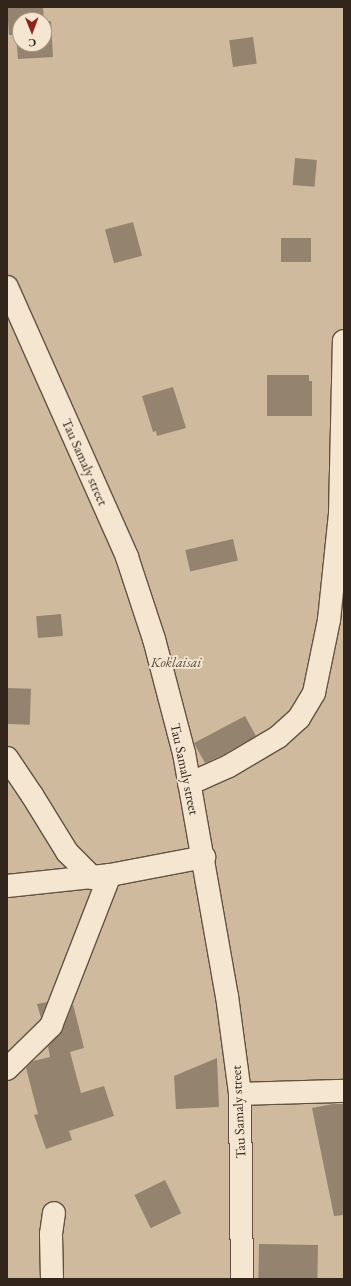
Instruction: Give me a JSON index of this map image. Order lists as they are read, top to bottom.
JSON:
{
  "streets": {
    "street": ["Tau Samaly street"]
  },
  "parks": ["Koklaisai"],
  "north": "bottom"
}
